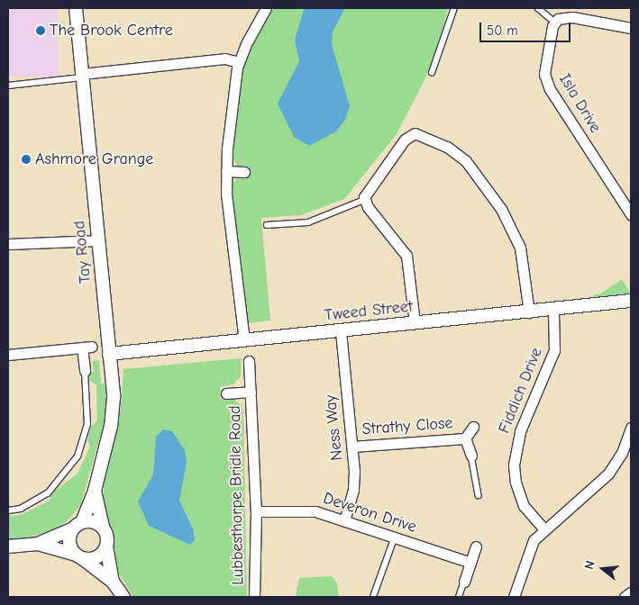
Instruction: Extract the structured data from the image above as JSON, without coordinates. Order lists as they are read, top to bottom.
{
  "streets": {
    "street": [
      "Isla Drive",
      "Tay Road",
      "Tweed Street",
      "Fiddich Drive",
      "Strathy Close",
      "Ness Way",
      "Lubbesthorpe Bridle Road",
      "Deveron Drive"
    ]
  },
  "crossings": [
    ["Tay Road", "Tweed Street"],
    ["Tweed Street", "Fiddich Drive"],
    ["Tweed Street", "Ness Way"],
    ["Strathy Close", "Ness Way"],
    ["Ness Way", "Deveron Drive"],
    ["Lubbesthorpe Bridle Road", "Deveron Drive"]
  ],
  "places": ["The Brook Centre", "Ashmore Grange"],
  "scale_bar": "50 m",
  "north": "left"
}
